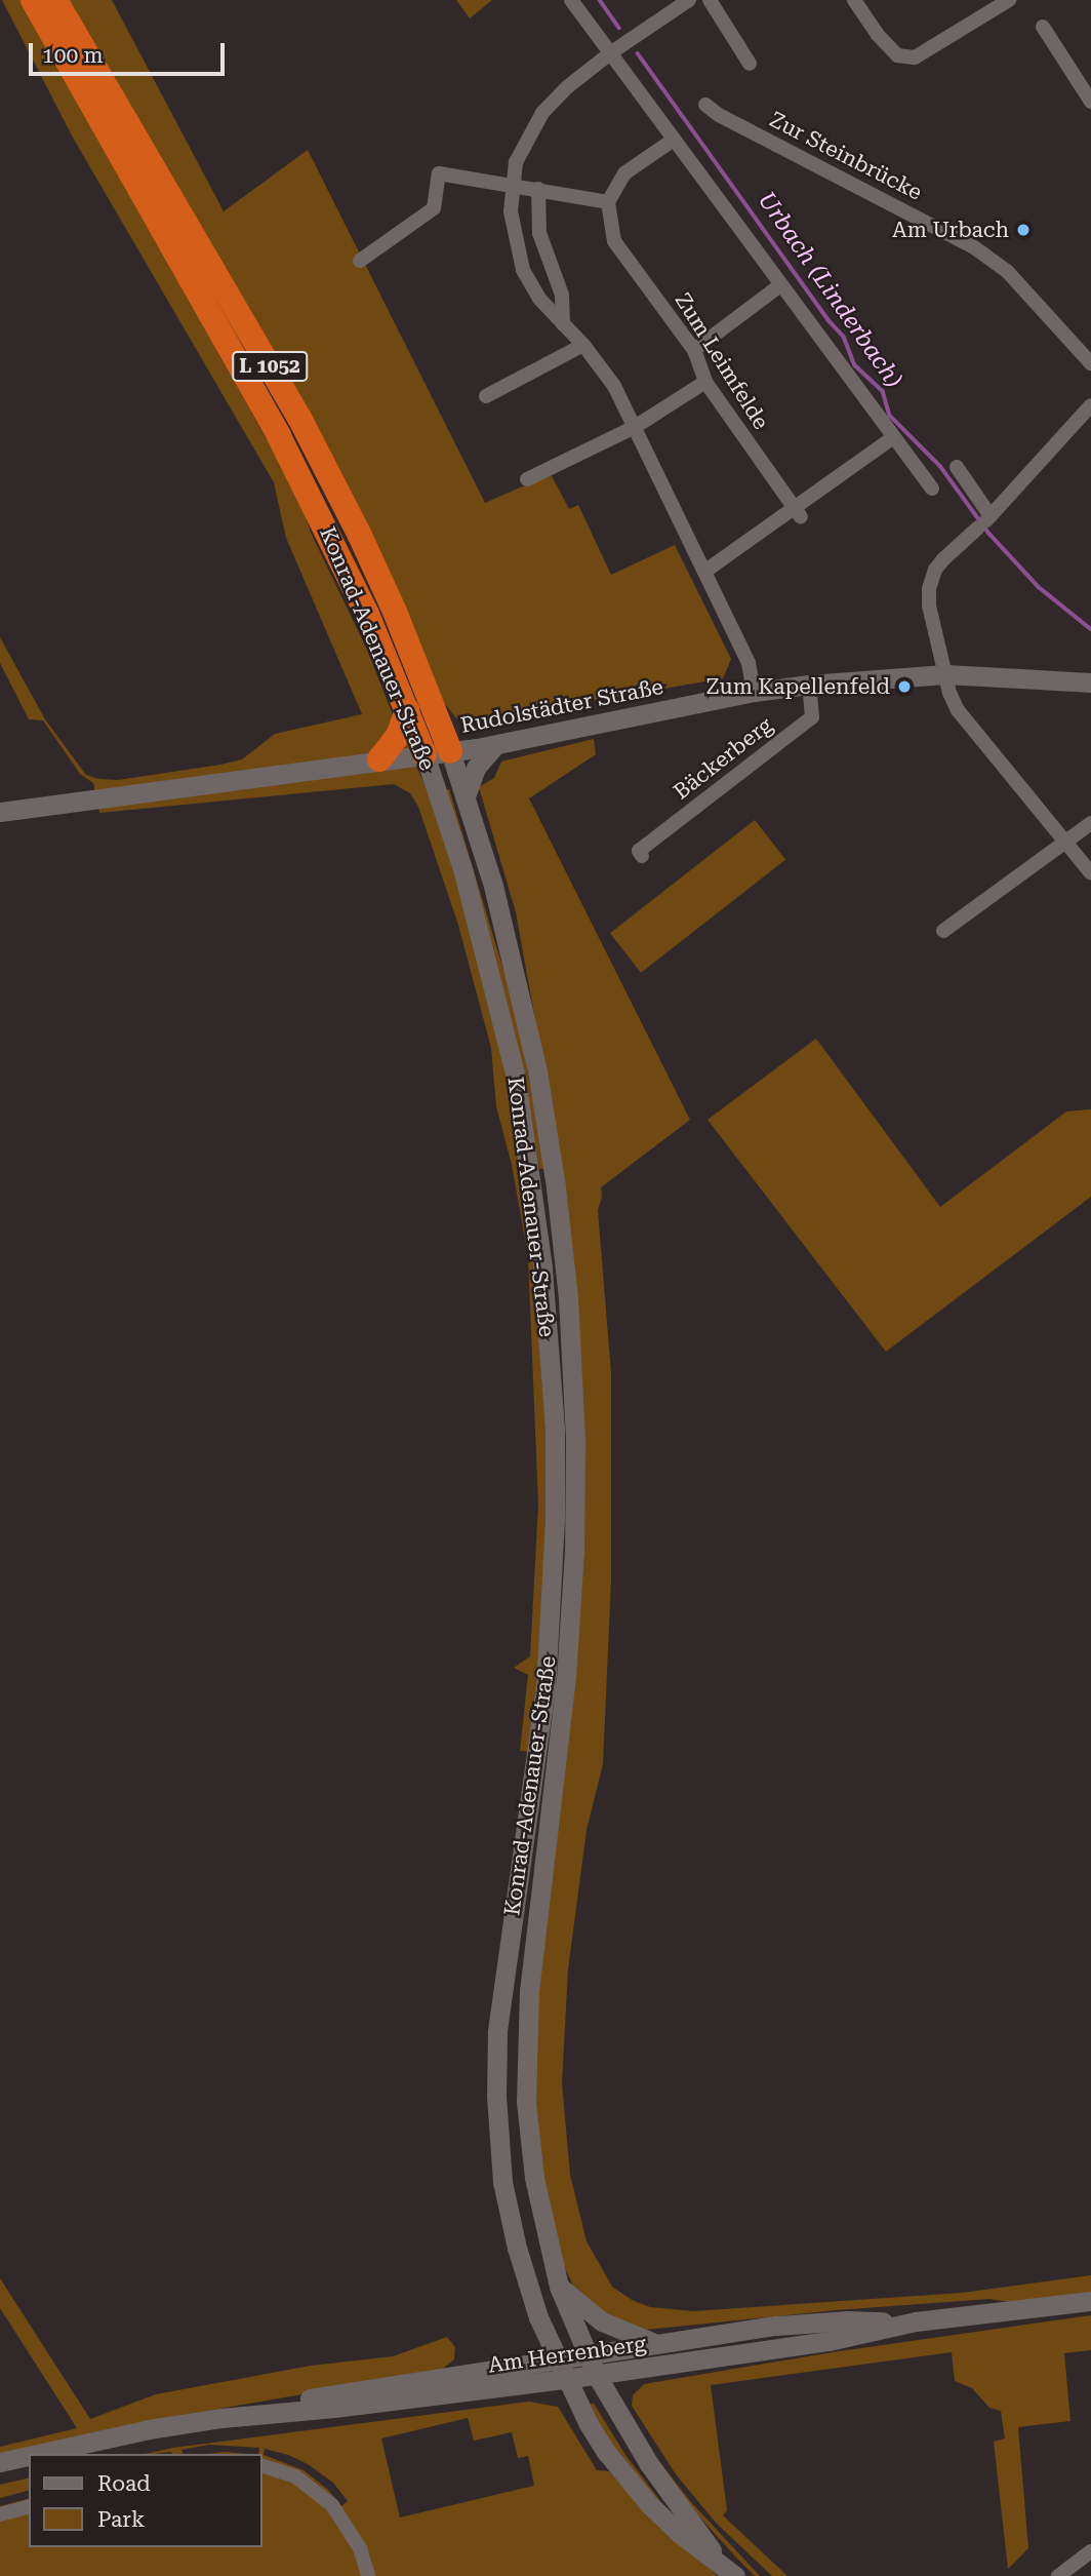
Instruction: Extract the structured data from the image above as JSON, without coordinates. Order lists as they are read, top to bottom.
{
  "streets": {
    "highway": ["L 1052", "Konrad-Adenauer-Straße"],
    "main road": ["Rudolstädter Straße", "Am Herrenberg"],
    "street": ["Zur Steinbrücke", "Zum Leimfelde", "Bäckerberg"]
  },
  "crossings": [
    ["L 1052", "Konrad-Adenauer-Straße"],
    ["L 1052", "Am Herrenberg"],
    ["Konrad-Adenauer-Straße", "Rudolstädter Straße"],
    ["Konrad-Adenauer-Straße", "Am Herrenberg"],
    ["Rudolstädter Straße", "Bäckerberg"]
  ],
  "water": ["Urbach (Linderbach)"],
  "places": ["Am Urbach", "Zum Kapellenfeld"],
  "legend": ["Road", "Park"],
  "scale_bar": "100 m"
}
